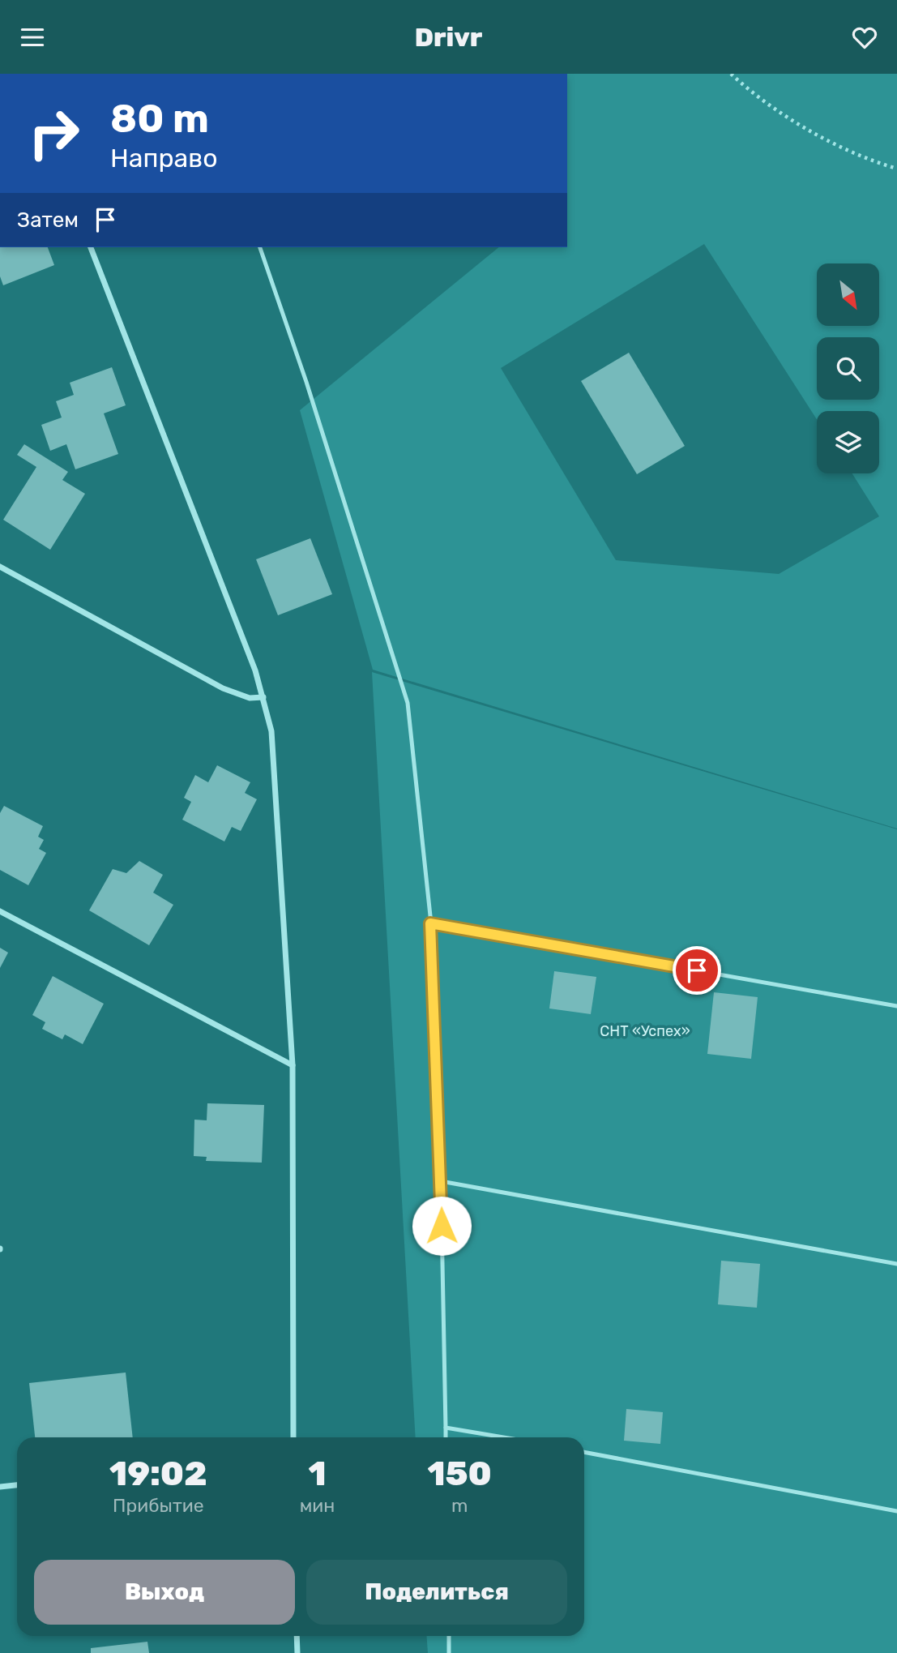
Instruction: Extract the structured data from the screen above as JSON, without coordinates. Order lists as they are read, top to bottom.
{
  "parks": ["СНТ «Успех»"],
  "north": "bottom right",
  "page": {
    "header": "Drivr",
    "turn": ["80 m", "Направо"],
    "then": "Затем",
    "eta": [
      "19:02",
      "Прибытие",
      "1",
      "мин",
      "150",
      "m"
    ],
    "buttons": ["Выход", "Поделиться"]
  }
}
